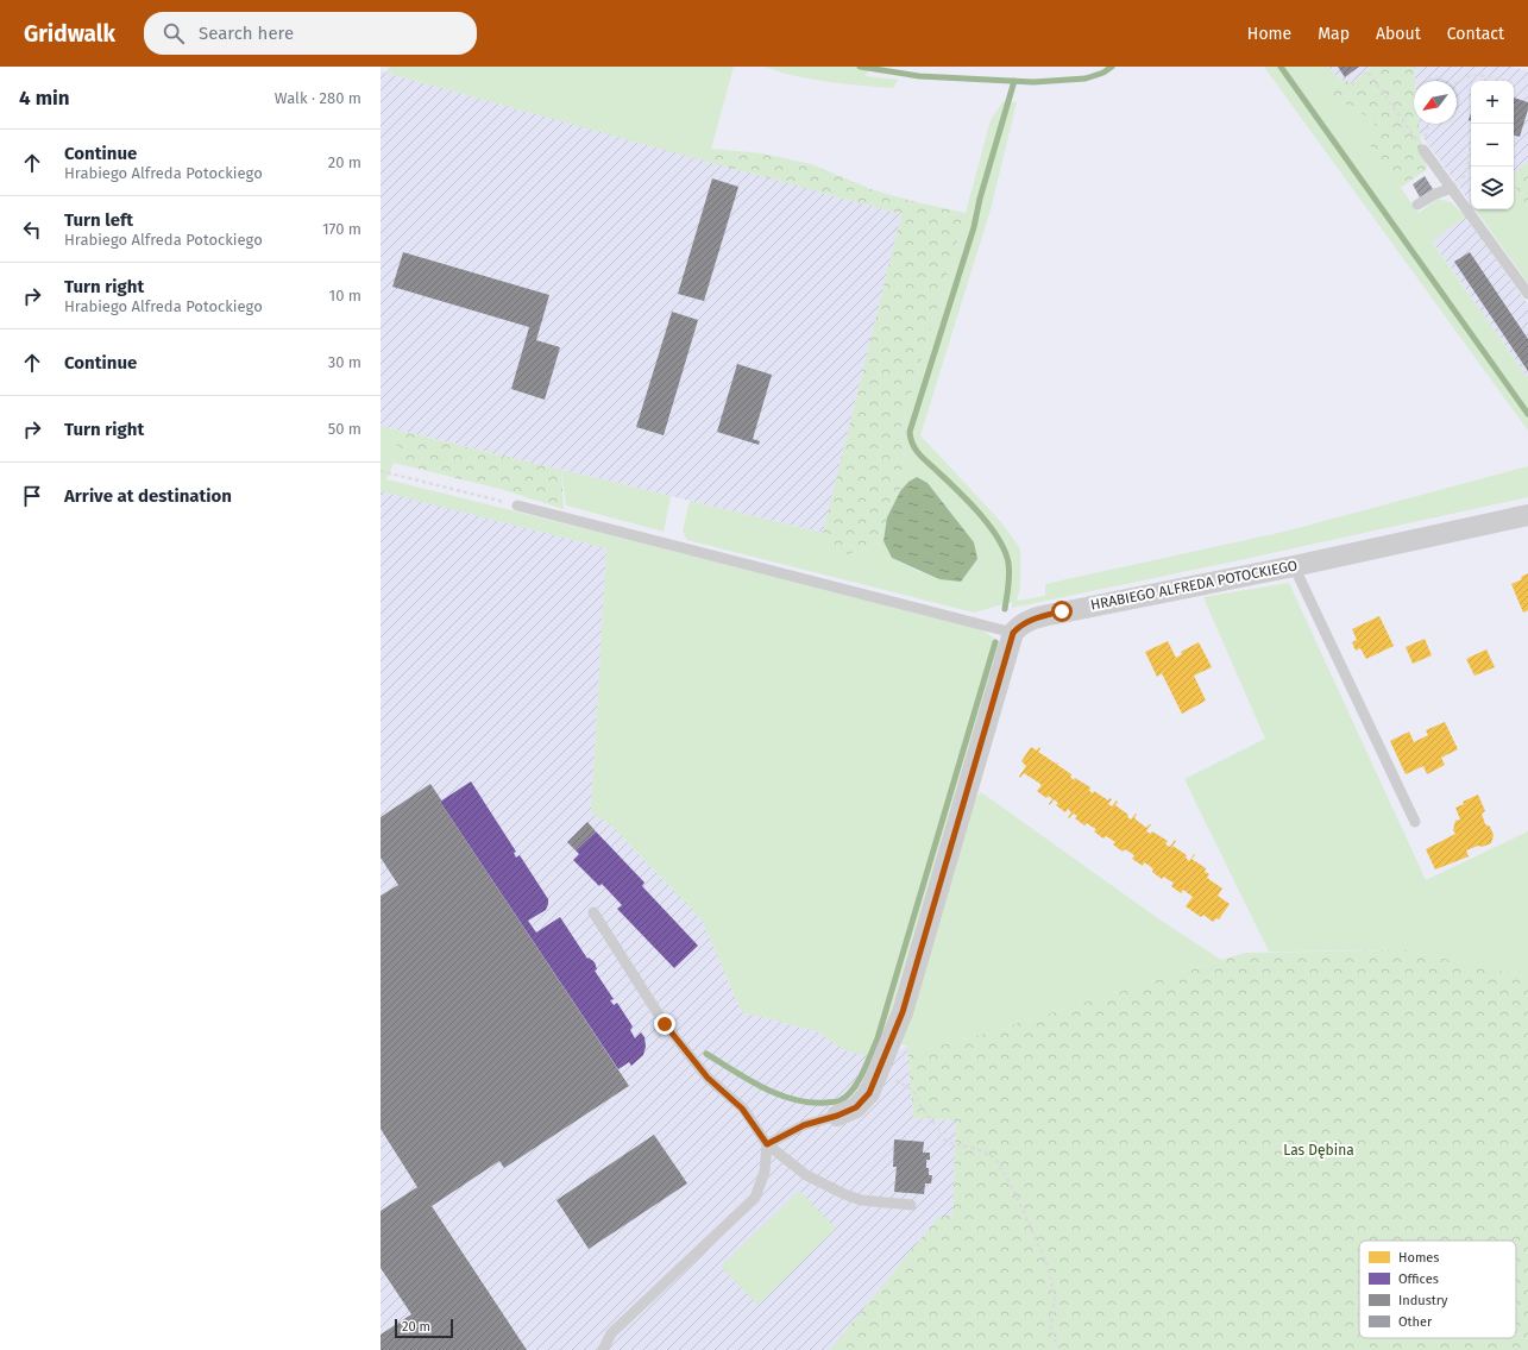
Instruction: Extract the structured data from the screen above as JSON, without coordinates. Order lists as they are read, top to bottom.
{
  "streets": {
    "street": ["HRABIEGO ALFREDA POTOCKIEGO"]
  },
  "parks": ["Las Dębina"],
  "legend": [
    "Homes",
    "Offices",
    "Industry",
    "Other"
  ],
  "scale_bar": "20 m",
  "north": "bottom left",
  "page": {
    "header": "Gridwalk",
    "search": "Search here",
    "nav": [
      "Home",
      "Map",
      "About",
      "Contact"
    ],
    "heading": ["4 min", "Walk · 280 m"],
    "map_buttons": ["+", "−"],
    "list": [
      ["Continue", "Hrabiego Alfreda Potockiego", "20 m"],
      ["Turn left", "Hrabiego Alfreda Potockiego", "170 m"],
      ["Turn right", "Hrabiego Alfreda Potockiego", "10 m"],
      ["Continue", "30 m"],
      ["Turn right", "50 m"],
      "Arrive at destination"
    ],
    "scale": "20 m"
  }
}
